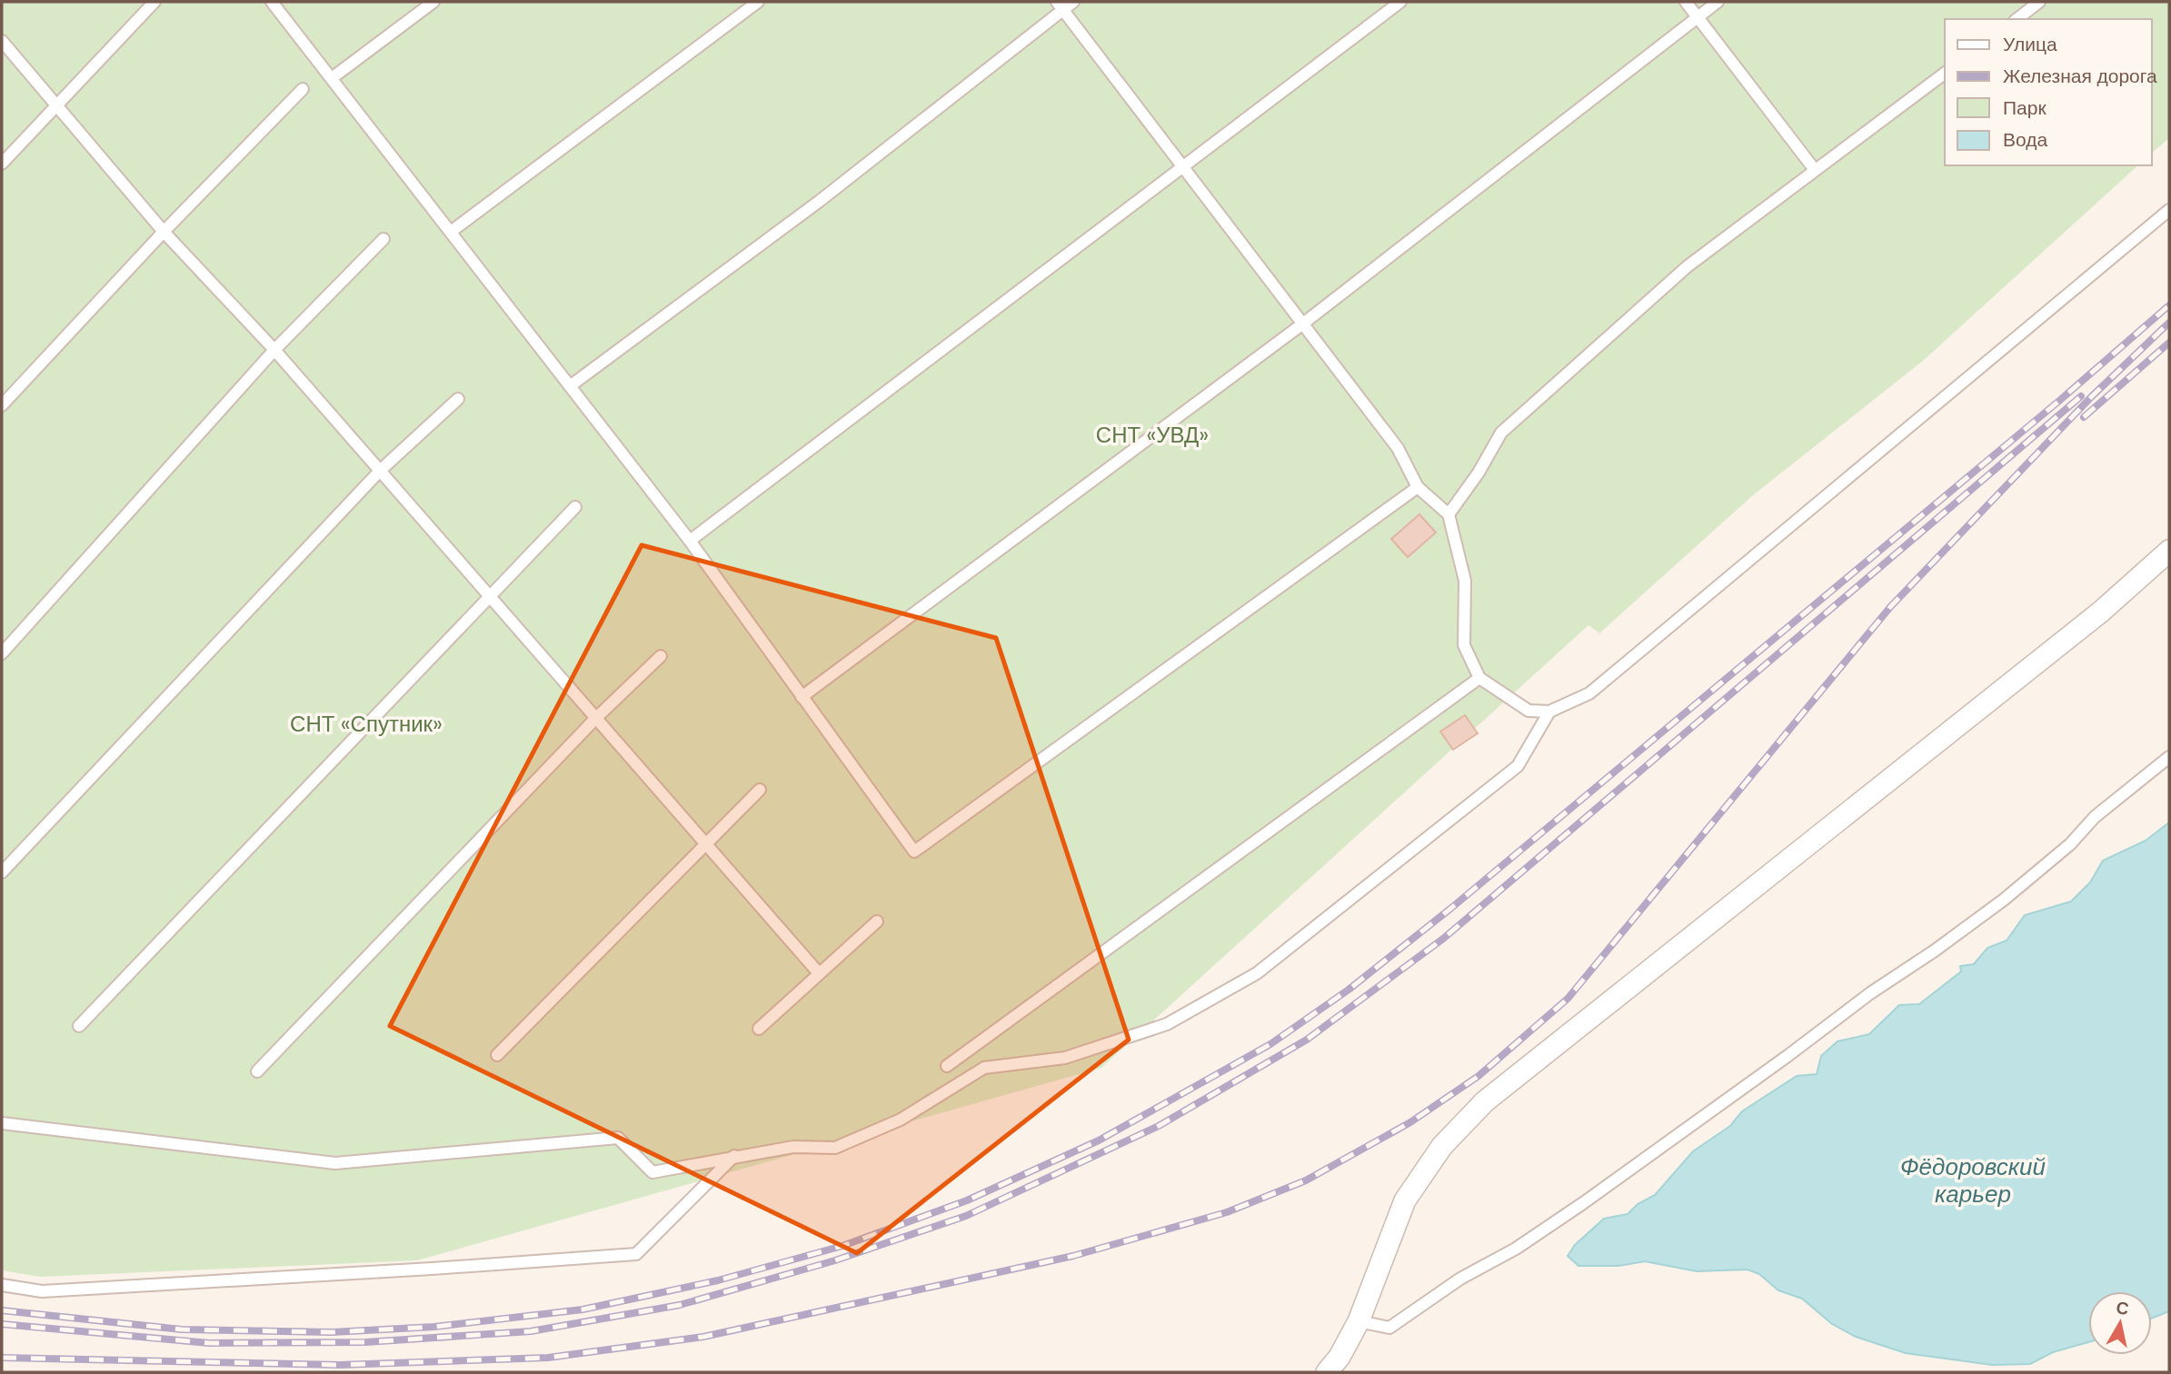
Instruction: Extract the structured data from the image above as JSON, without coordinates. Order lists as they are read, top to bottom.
{
  "water": ["Фёдоровский карьер"],
  "parks": ["СНТ «УВД»", "СНТ «Спутник»"],
  "legend": [
    "Улица",
    "Железная дорога",
    "Парк",
    "Вода"
  ],
  "north": "top"
}
